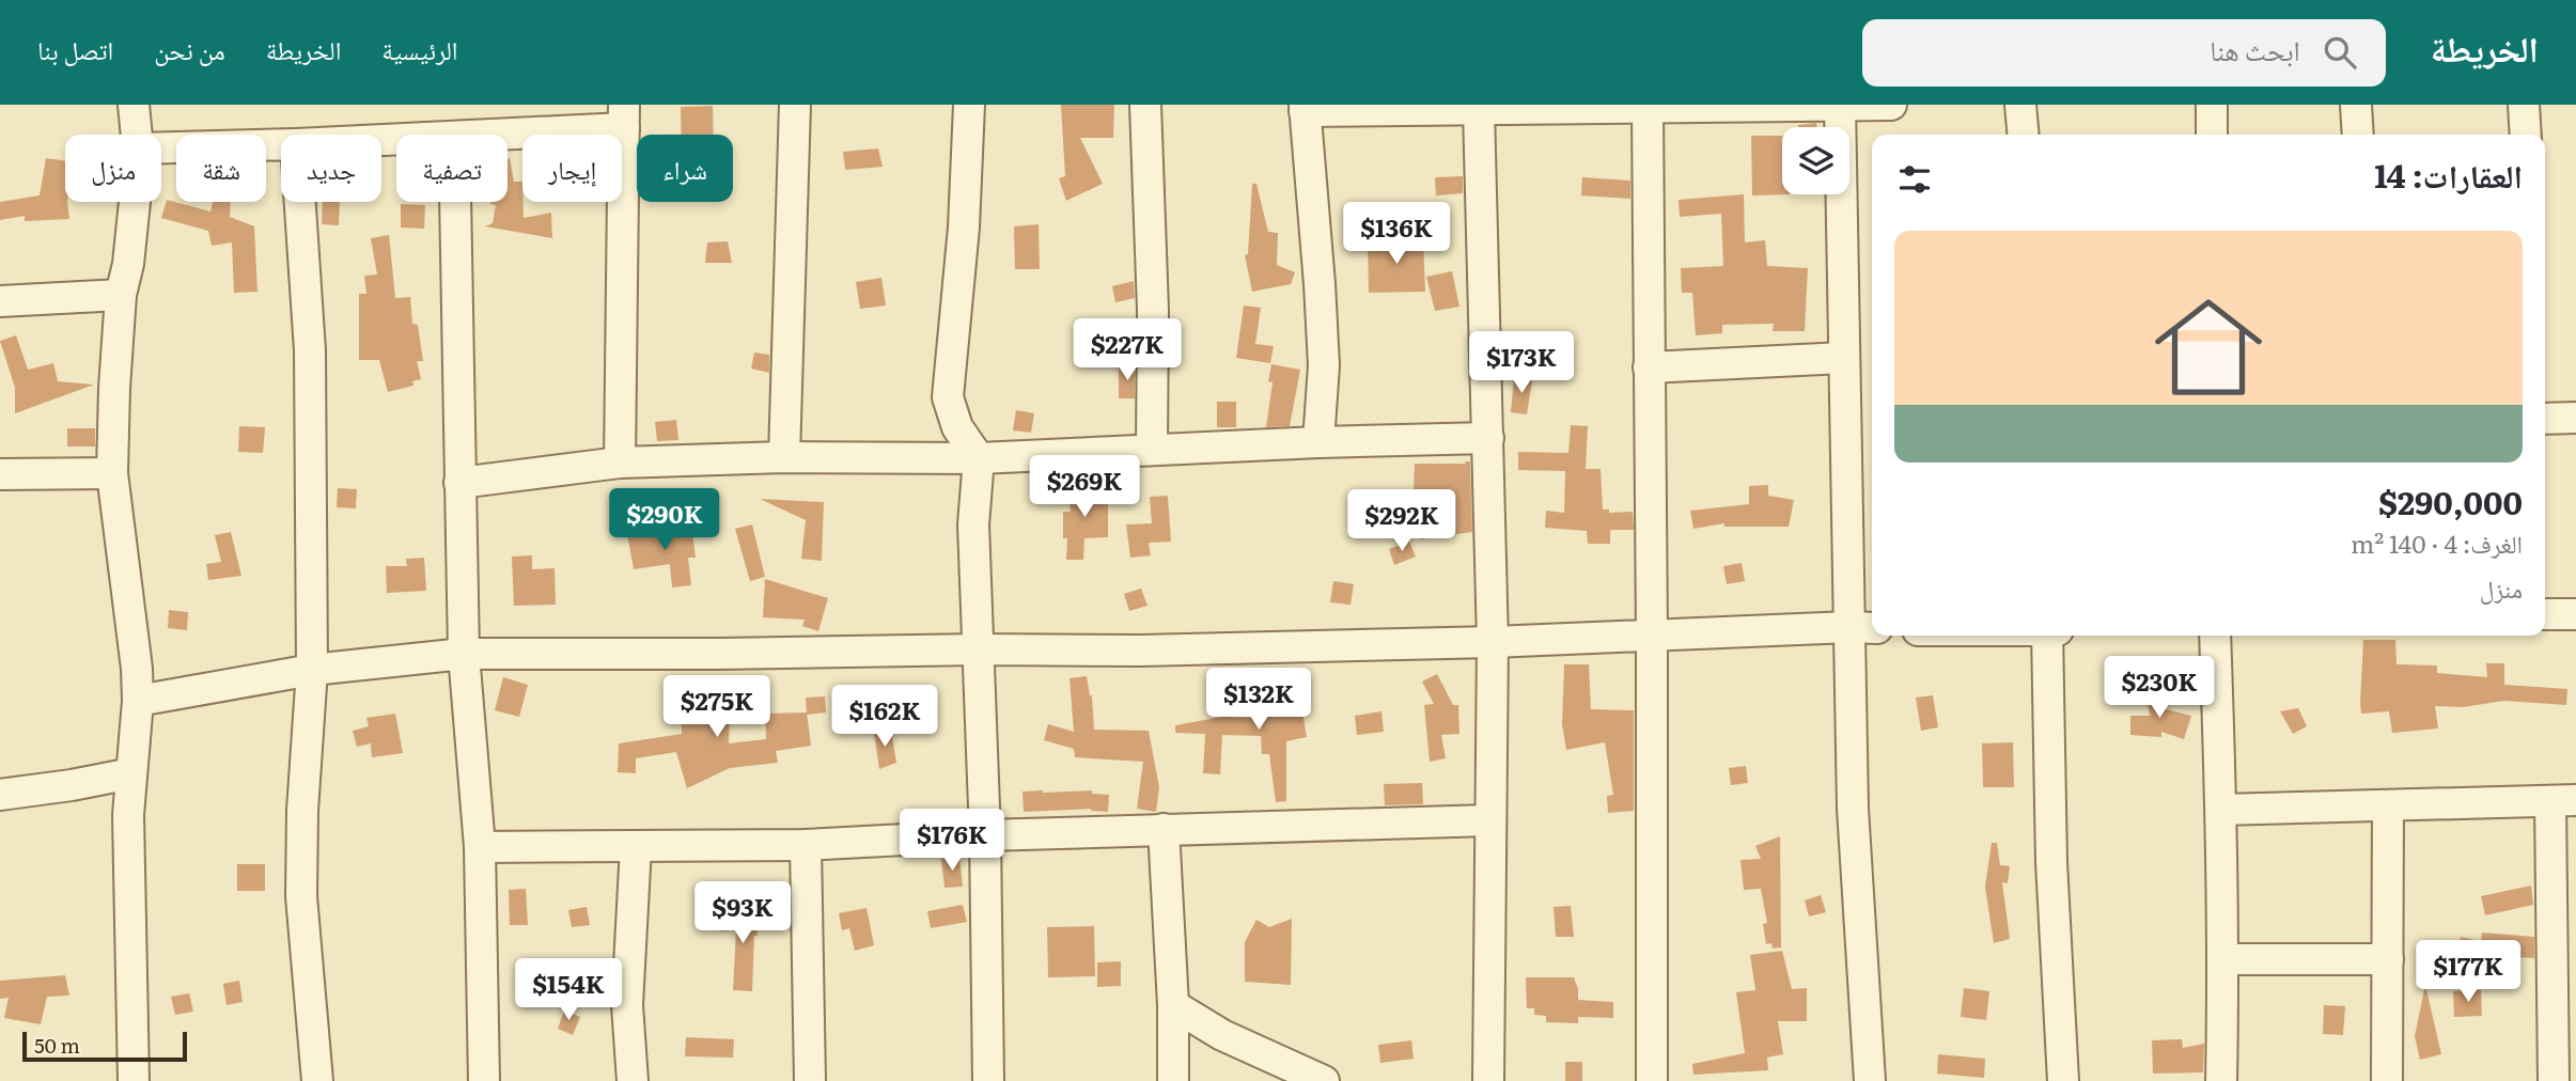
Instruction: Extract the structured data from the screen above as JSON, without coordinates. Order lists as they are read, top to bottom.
{
  "scale_bar": "50 m",
  "page": {
    "header": "الخريطة",
    "search": "ابحث هنا",
    "nav": [
      "الرئيسية",
      "الخريطة",
      "من نحن",
      "اتصل بنا"
    ],
    "chip": [
      "شراء",
      "إيجار",
      "تصفية",
      "جديد",
      "شقة",
      "منزل"
    ],
    "heading": "العقارات: 14",
    "price": [
      "$136K",
      "$227K",
      "$173K",
      "$269K",
      "$290K",
      "$292K",
      "$230K",
      "$132K",
      "$275K",
      "$162K",
      "$176K",
      "$93K",
      "$177K",
      "$154K"
    ],
    "list": [
      {
        "name": "$290,000",
        "note": "الغرف: 4 · 140 m² · منزل"
      }
    ],
    "scale": "50 m"
  }
}
